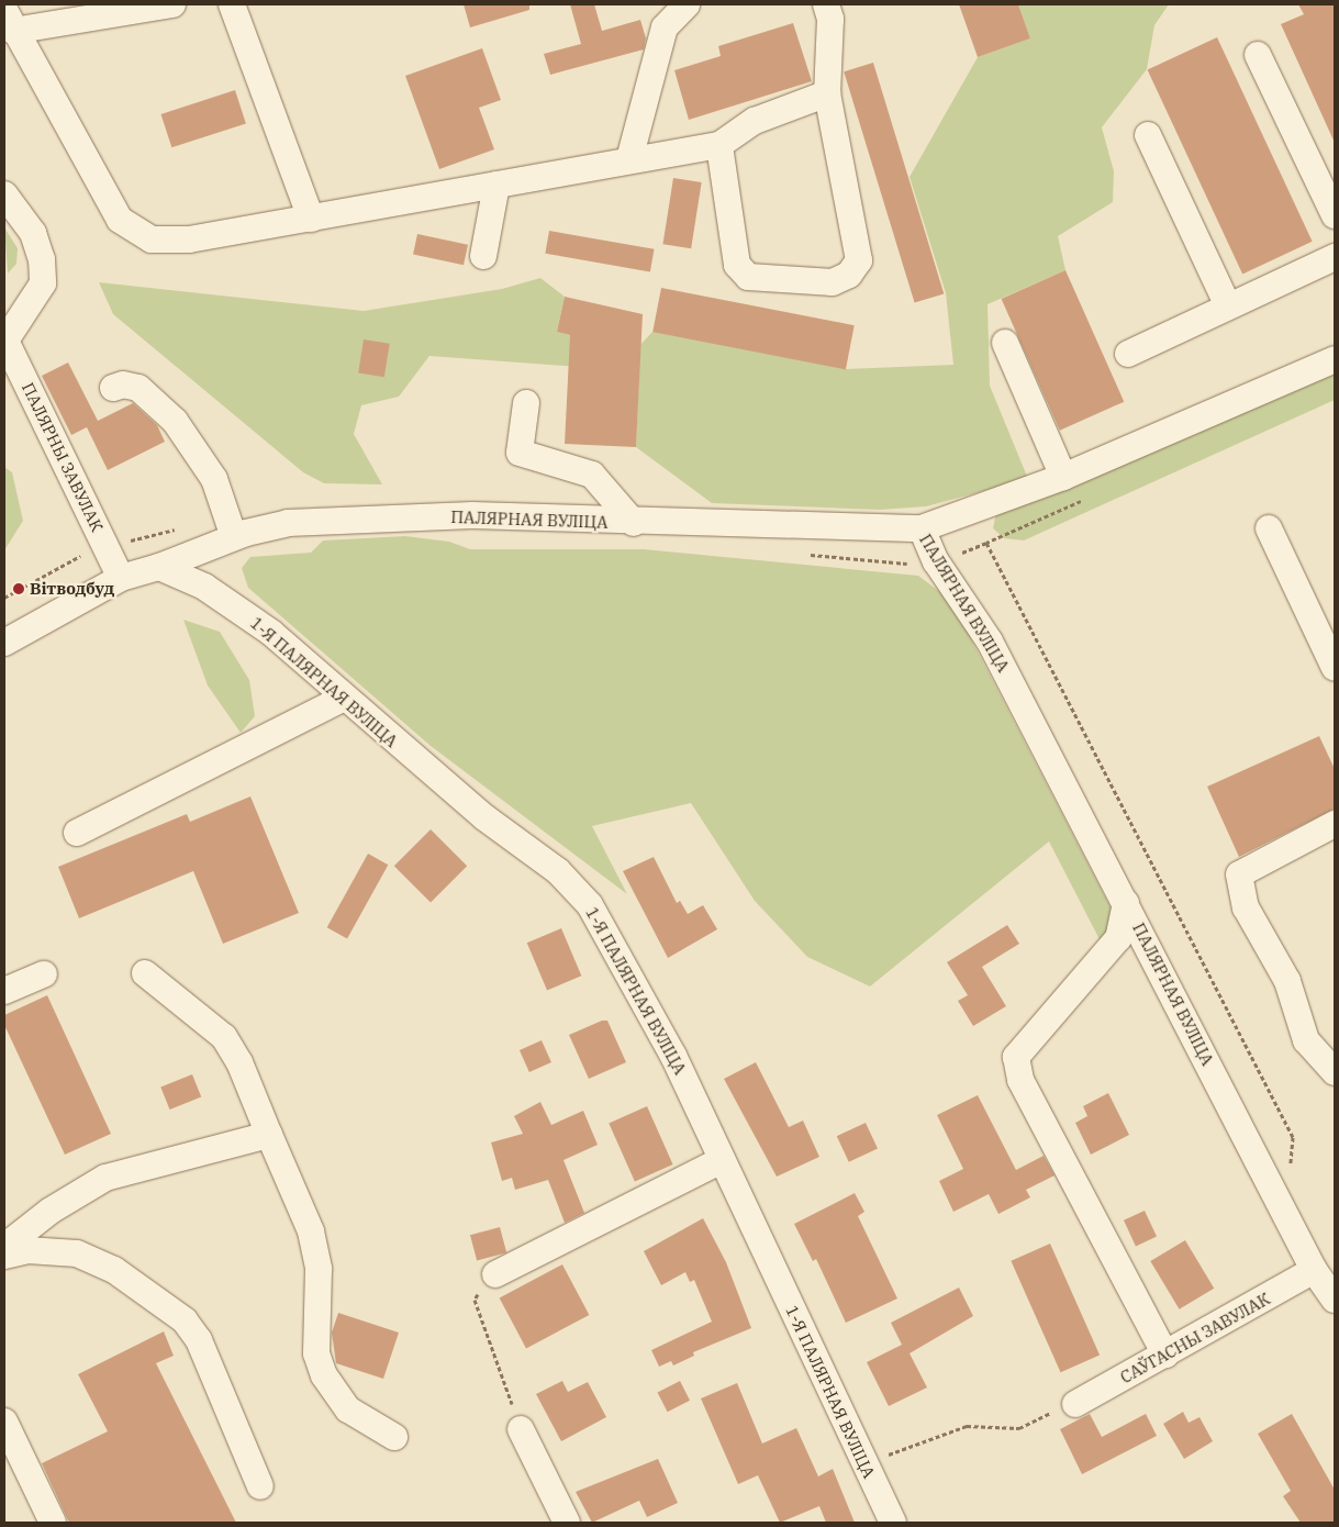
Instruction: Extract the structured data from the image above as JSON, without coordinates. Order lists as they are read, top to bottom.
{
  "streets": {
    "street": [
      "ПАЛЯРНЫ ЗАВУЛАК",
      "ПАЛЯРНАЯ ВУЛІЦА",
      "1-Я ПАЛЯРНАЯ ВУЛІЦА",
      "САЎГАСНЫ ЗАВУЛАК"
    ]
  },
  "crossings": [
    ["ПАЛЯРНАЯ ВУЛІЦА", "1-Я ПАЛЯРНАЯ ВУЛІЦА"],
    ["ПАЛЯРНАЯ ВУЛІЦА", "САЎГАСНЫ ЗАВУЛАК"]
  ],
  "places": ["Вітводбуд"]
}
